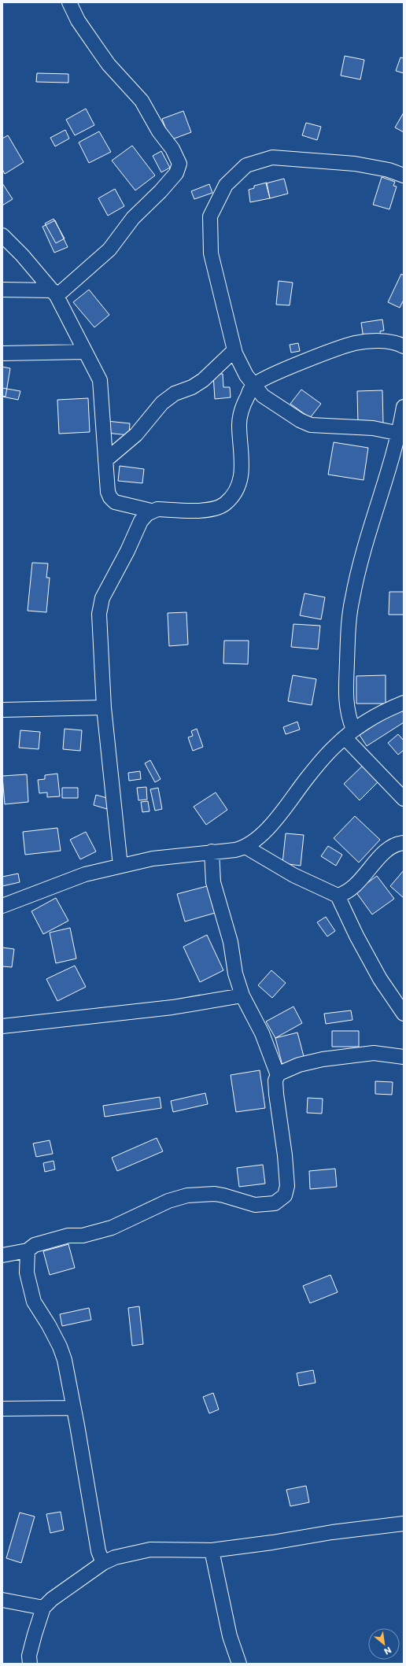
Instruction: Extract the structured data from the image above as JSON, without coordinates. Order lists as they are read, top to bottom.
{
  "north": "bottom right"
}
